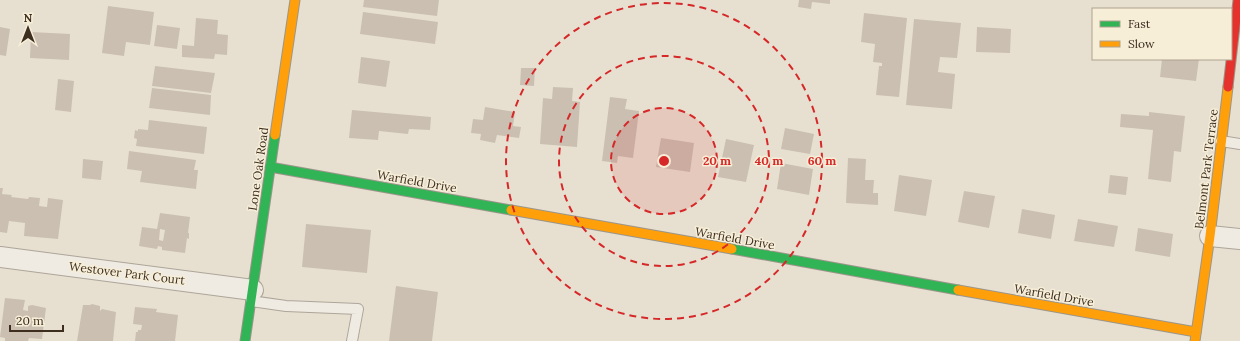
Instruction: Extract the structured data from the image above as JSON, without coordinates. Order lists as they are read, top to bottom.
{
  "streets": {
    "street": [
      "Lone Oak Road",
      "Belmont Park Terrace",
      "Warfield Drive",
      "Westover Park Court"
    ]
  },
  "crossings": [
    ["Lone Oak Road", "Warfield Drive"],
    ["Lone Oak Road", "Westover Park Court"],
    ["Belmont Park Terrace", "Warfield Drive"]
  ],
  "legend": ["Fast", "Slow"],
  "scale_bar": "20 m",
  "north": "top",
  "rings": ["20 m", "40 m", "60 m"]
}
